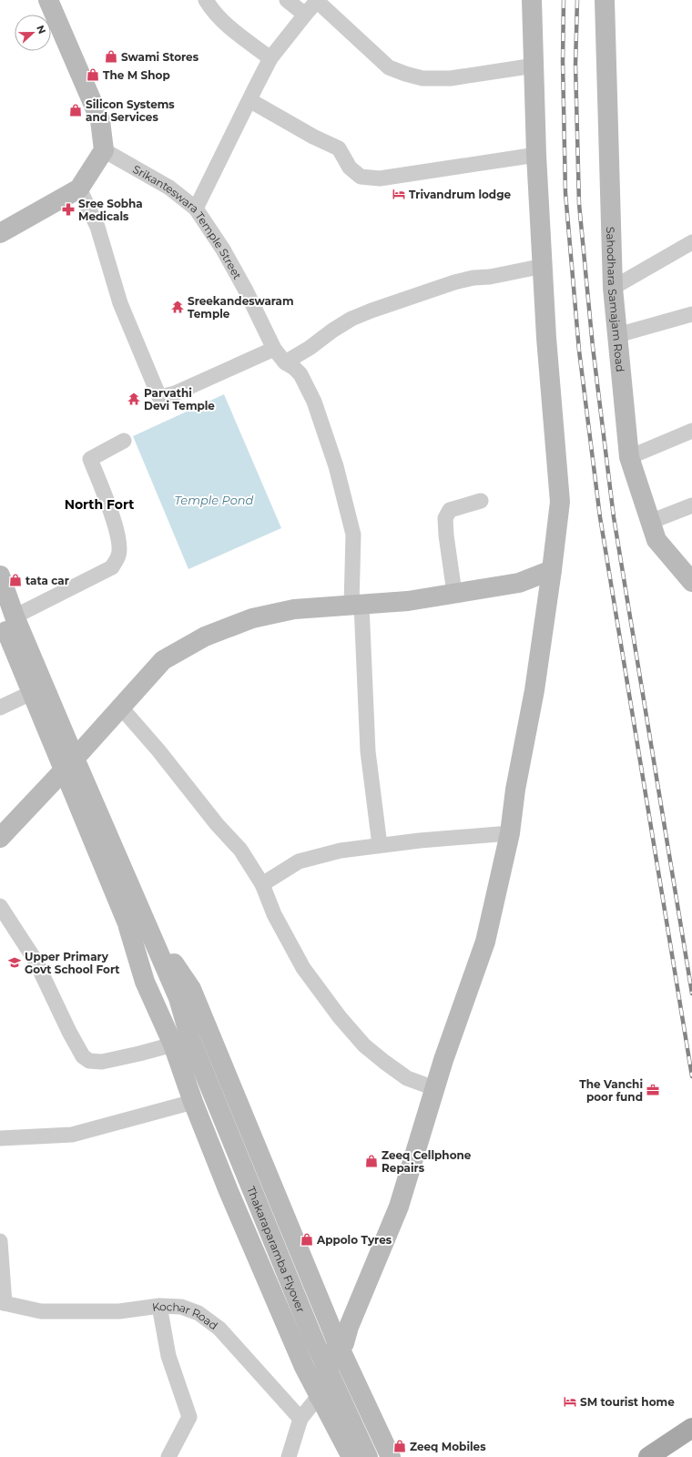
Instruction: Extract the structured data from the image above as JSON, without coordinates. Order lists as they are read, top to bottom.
{
  "streets": {
    "street": [
      "Srikanteswara Temple Street",
      "Sahodhara Samajam Road",
      "Thakaraparamba Flyover",
      "Kochar Road"
    ]
  },
  "districts": ["North Fort"],
  "water": ["Temple Pond"],
  "places": {
    "shop": [
      "Swami Stores",
      "The M Shop",
      "Silicon Systems and Services",
      "tata car",
      "Zeeq Cellphone Repairs",
      "Appolo Tyres",
      "Zeeq Mobiles"
    ],
    "hotel": ["Trivandrum lodge", "SM tourist home"],
    "pharmacy": ["Sree Sobha Medicals"],
    "temple": ["Sreekandeswaram Temple", "Parvathi Devi Temple"],
    "school or university": ["Upper Primary Govt School Fort"],
    "office": ["The Vanchi poor fund"]
  },
  "north": "right"
}
